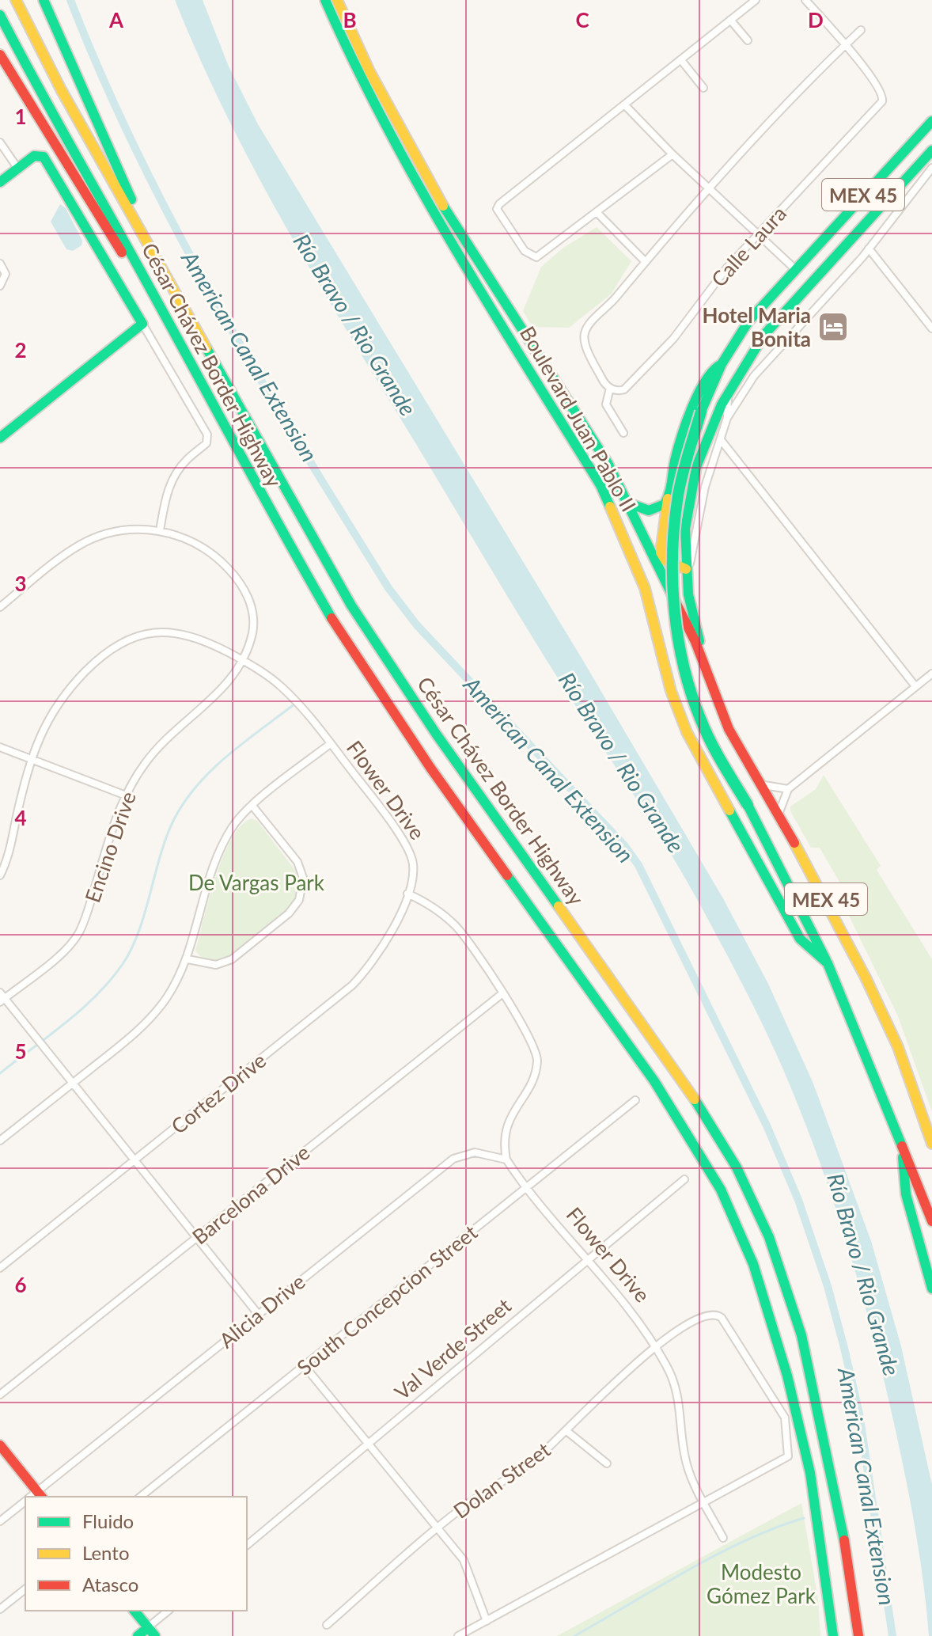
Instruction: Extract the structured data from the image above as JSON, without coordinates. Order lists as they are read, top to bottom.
{
  "streets": {
    "main road": ["MEX 45", "César Chávez Border Highway", "Boulevard Juan Pablo II"],
    "street": [
      "Calle Laura",
      "Flower Drive",
      "Encino Drive",
      "Cortez Drive",
      "Barcelona Drive",
      "South Concepcion Street",
      "Alicia Drive",
      "Val Verde Street",
      "Dolan Street"
    ]
  },
  "crossings": [
    ["MEX 45", "Boulevard Juan Pablo II"],
    ["Flower Drive", "Encino Drive"],
    ["Flower Drive", "Cortez Drive"],
    ["Flower Drive", "South Concepcion Street"],
    ["Flower Drive", "Alicia Drive"],
    ["Flower Drive", "Val Verde Street"],
    ["Flower Drive", "Dolan Street"]
  ],
  "water": ["Río Bravo / Rio Grande", "American Canal Extension"],
  "parks": ["De Vargas Park", "Modesto Gómez Park"],
  "places": {
    "hotel": ["Hotel Maria Bonita"]
  },
  "legend": ["Fluido", "Lento", "Atasco"],
  "grid": {
    "columns": [
      "A",
      "B",
      "C",
      "D"
    ],
    "rows": [
      "1",
      "2",
      "3",
      "4",
      "5",
      "6"
    ]
  }
}
